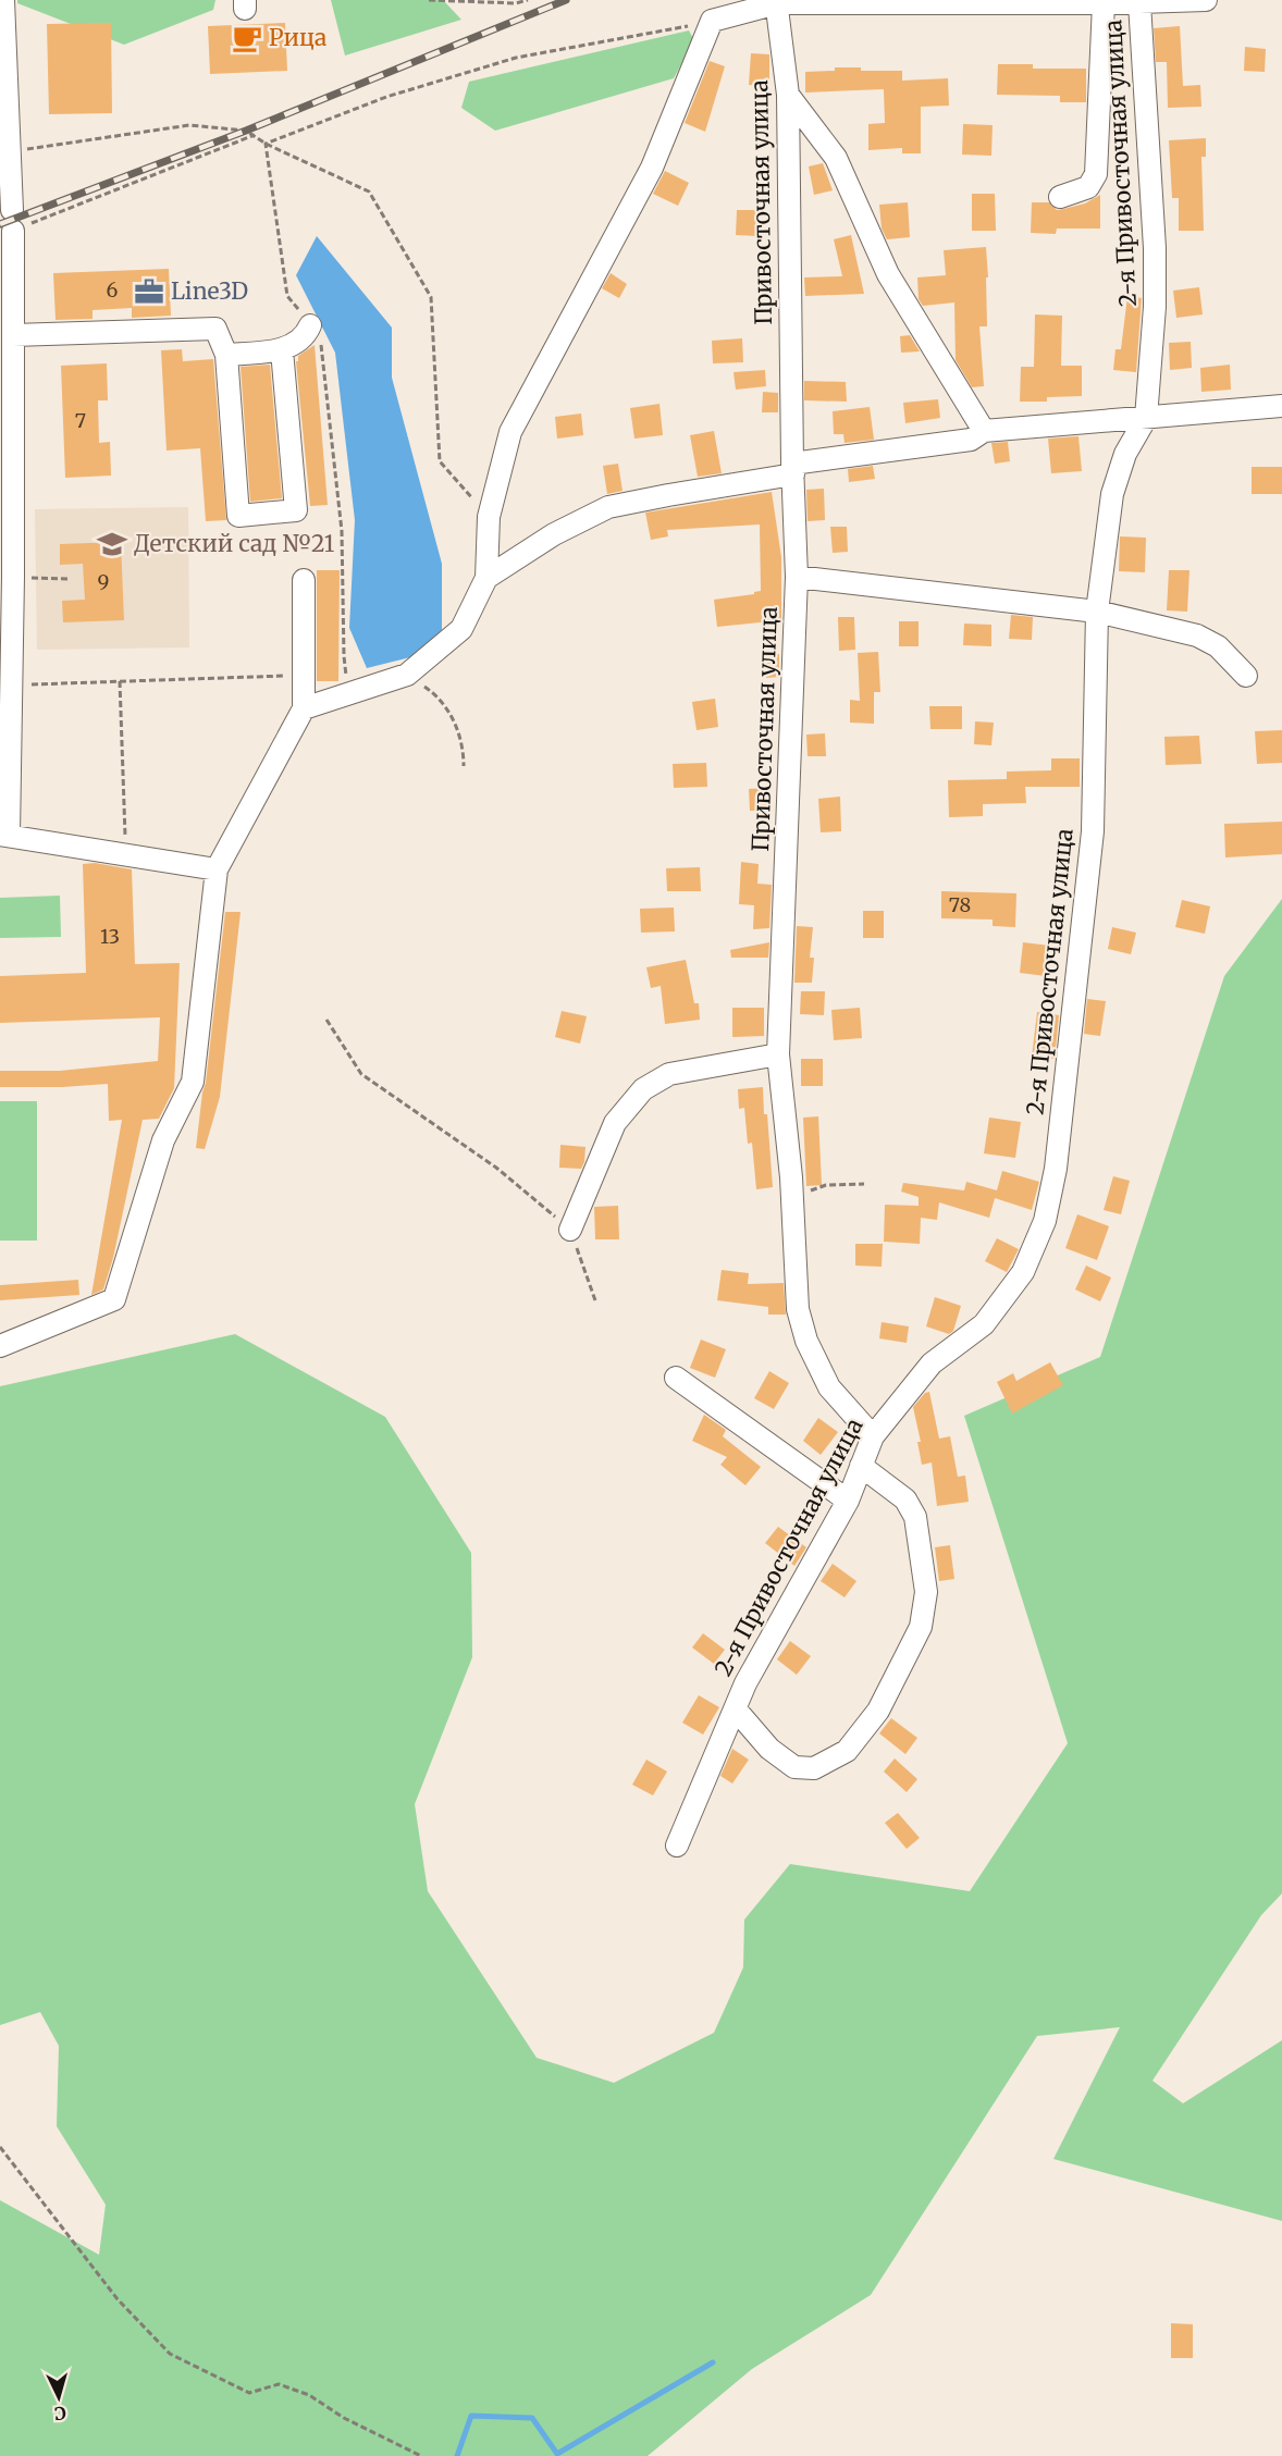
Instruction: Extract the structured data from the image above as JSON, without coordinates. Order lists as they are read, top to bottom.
{
  "streets": {
    "street": ["2-я Привосточная улица", "Привосточная улица"]
  },
  "crossings": [
    ["2-я Привосточная улица", "Привосточная улица"]
  ],
  "places": {
    "cafe": ["Рица"],
    "office": ["Line3D"],
    "school or university": ["Детский сад №21"]
  },
  "house_numbers": [
    "6",
    "7",
    "9",
    "78",
    "13"
  ],
  "north": "bottom"
}
